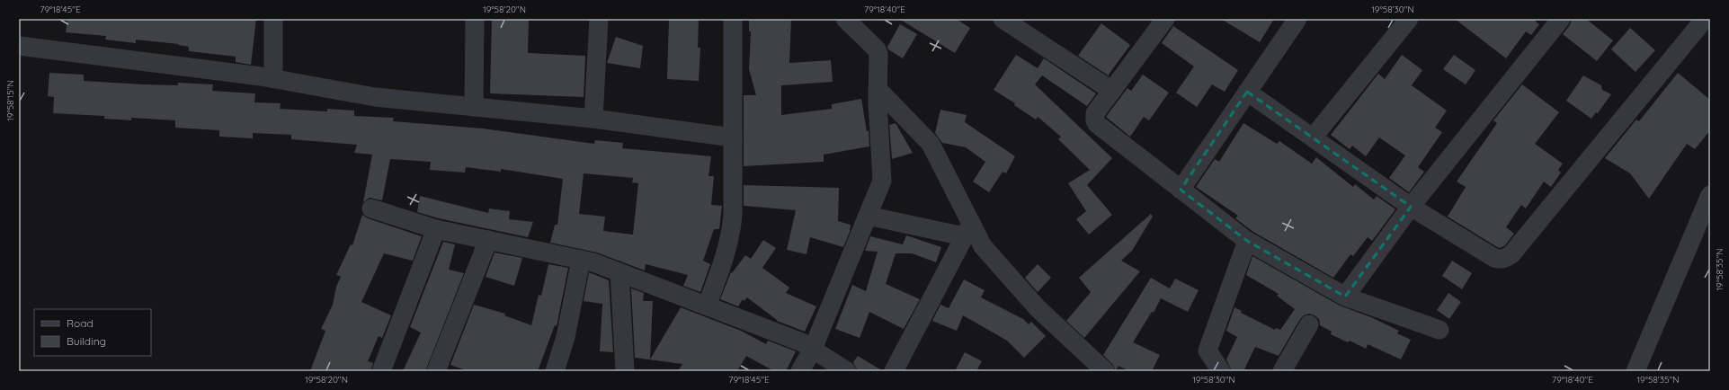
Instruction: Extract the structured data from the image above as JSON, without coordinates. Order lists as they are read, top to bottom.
{
  "legend": ["Road", "Building"],
  "coordinates": [
    "79°18'45\"E",
    "19°58'20\"N",
    "79°18'40\"E",
    "19°58'30\"N",
    "19°58'15\"N",
    "19°58'35\"N"
  ]
}
